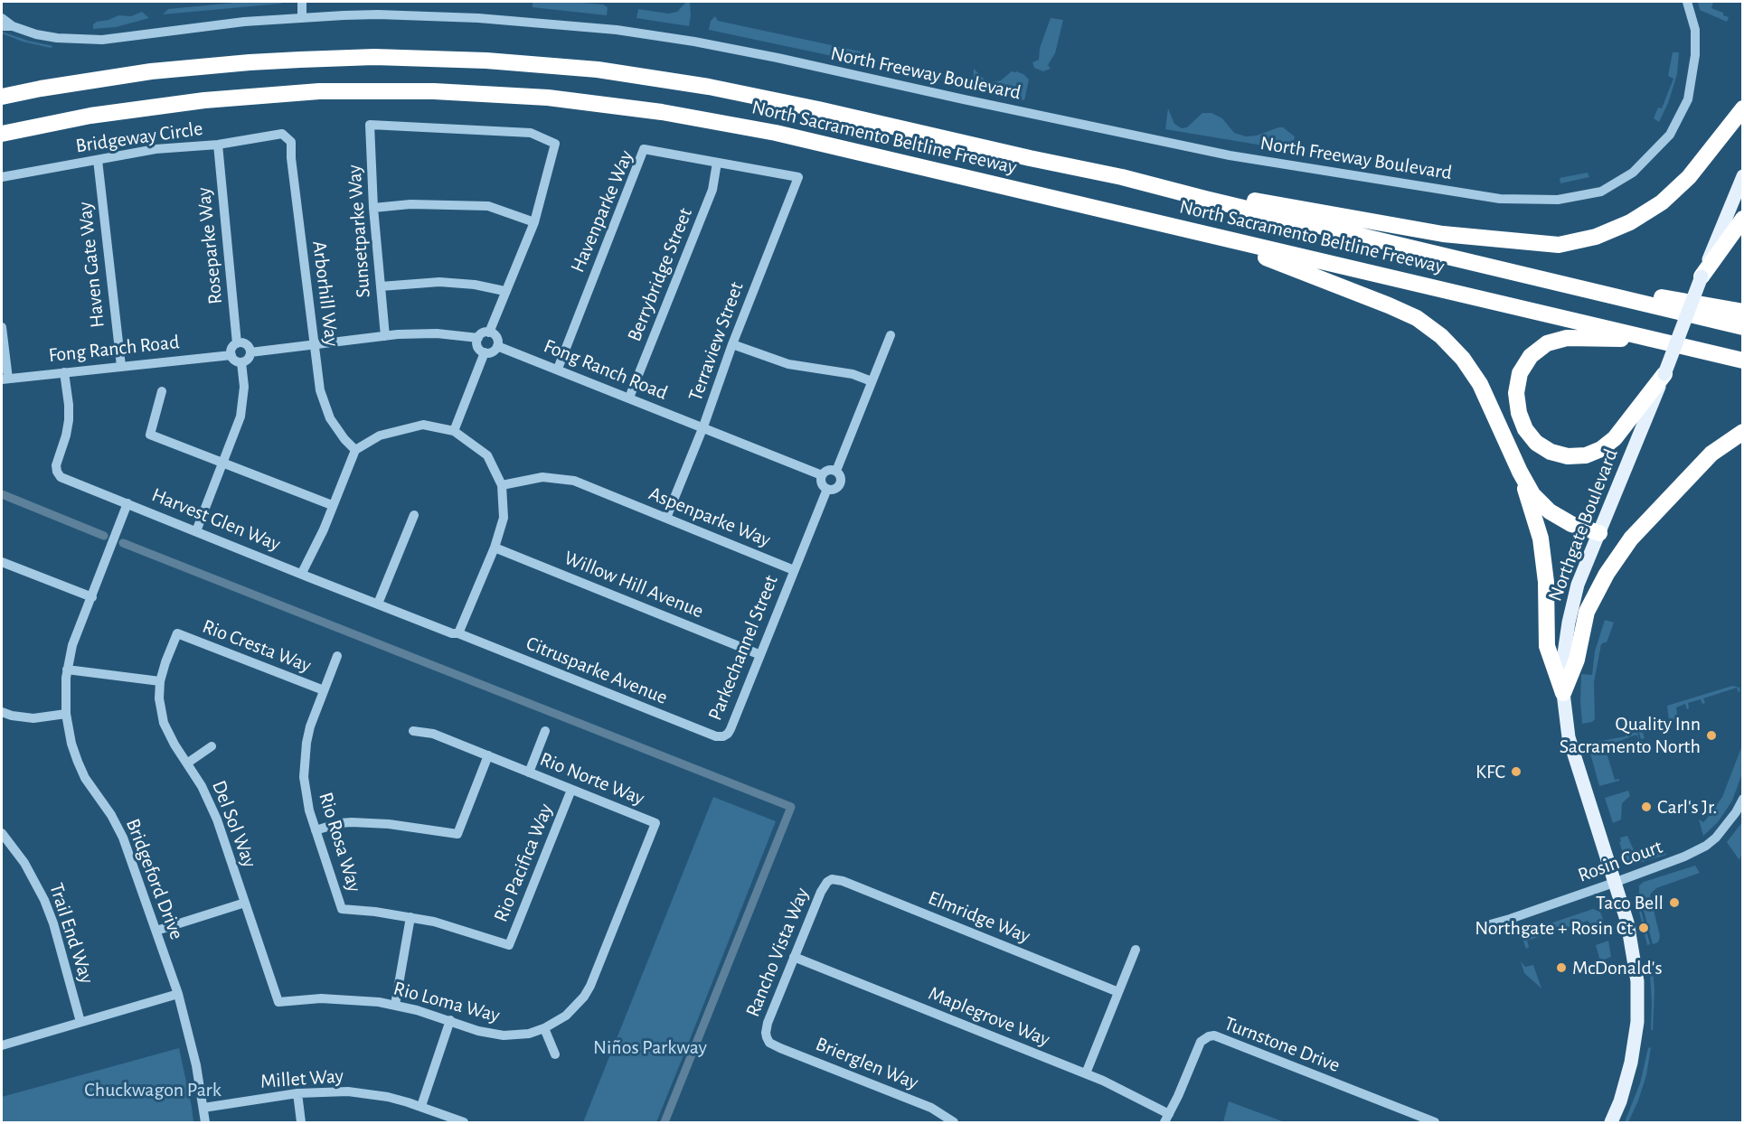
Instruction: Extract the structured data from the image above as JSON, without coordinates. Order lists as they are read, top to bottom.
{
  "streets": {
    "highway": ["North Sacramento Beltline Freeway"],
    "main road": ["Northgate Boulevard"],
    "street": [
      "North Freeway Boulevard",
      "Bridgeway Circle",
      "Havenparke Way",
      "Sunsetparke Way",
      "Roseparke Way",
      "Haven Gate Way",
      "Berrybridge Street",
      "Arborhill Way",
      "Terraview Street",
      "Fong Ranch Road",
      "Aspenparke Way",
      "Harvest Glen Way",
      "Willow Hill Avenue",
      "Rio Cresta Way",
      "Parkechannel Street",
      "Citrusparke Avenue",
      "Rio Norte Way",
      "Del Sol Way",
      "Rio Rosa Way",
      "Rosin Court",
      "Rio Pacifica Way",
      "Bridgeford Drive",
      "Elmridge Way",
      "Trail End Way",
      "Rancho Vista Way",
      "Rio Loma Way",
      "Maplegrove Way",
      "Turnstone Drive",
      "Brierglen Way",
      "Millet Way"
    ]
  },
  "crossings": [
    ["Bridgeway Circle", "Roseparke Way"],
    ["Bridgeway Circle", "Haven Gate Way"],
    ["Bridgeway Circle", "Arborhill Way"],
    ["Havenparke Way", "Berrybridge Street"],
    ["Havenparke Way", "Terraview Street"],
    ["Havenparke Way", "Fong Ranch Road"],
    ["Roseparke Way", "Fong Ranch Road"],
    ["Haven Gate Way", "Fong Ranch Road"],
    ["Berrybridge Street", "Fong Ranch Road"],
    ["Terraview Street", "Fong Ranch Road"],
    ["Terraview Street", "Aspenparke Way"],
    ["Fong Ranch Road", "Harvest Glen Way"],
    ["Aspenparke Way", "Parkechannel Street"],
    ["Harvest Glen Way", "Citrusparke Avenue"],
    ["Harvest Glen Way", "Bridgeford Drive"],
    ["Northgate Boulevard", "Rosin Court"],
    ["Willow Hill Avenue", "Parkechannel Street"],
    ["Rio Cresta Way", "Del Sol Way"],
    ["Rio Cresta Way", "Rio Rosa Way"],
    ["Parkechannel Street", "Citrusparke Avenue"],
    ["Rio Norte Way", "Rio Pacifica Way"],
    ["Rio Norte Way", "Rio Loma Way"],
    ["Del Sol Way", "Rio Loma Way"],
    ["Rio Rosa Way", "Rio Pacifica Way"],
    ["Bridgeford Drive", "Millet Way"],
    ["Elmridge Way", "Rancho Vista Way"],
    ["Rancho Vista Way", "Maplegrove Way"],
    ["Rancho Vista Way", "Brierglen Way"],
    ["Maplegrove Way", "Turnstone Drive"]
  ],
  "parks": ["Niños Parkway", "Chuckwagon Park"],
  "places": [
    "Quality Inn Sacramento North",
    "KFC",
    "Carl's Jr.",
    "Taco Bell",
    "Northgate + Rosin Ct",
    "McDonald's"
  ]
}
